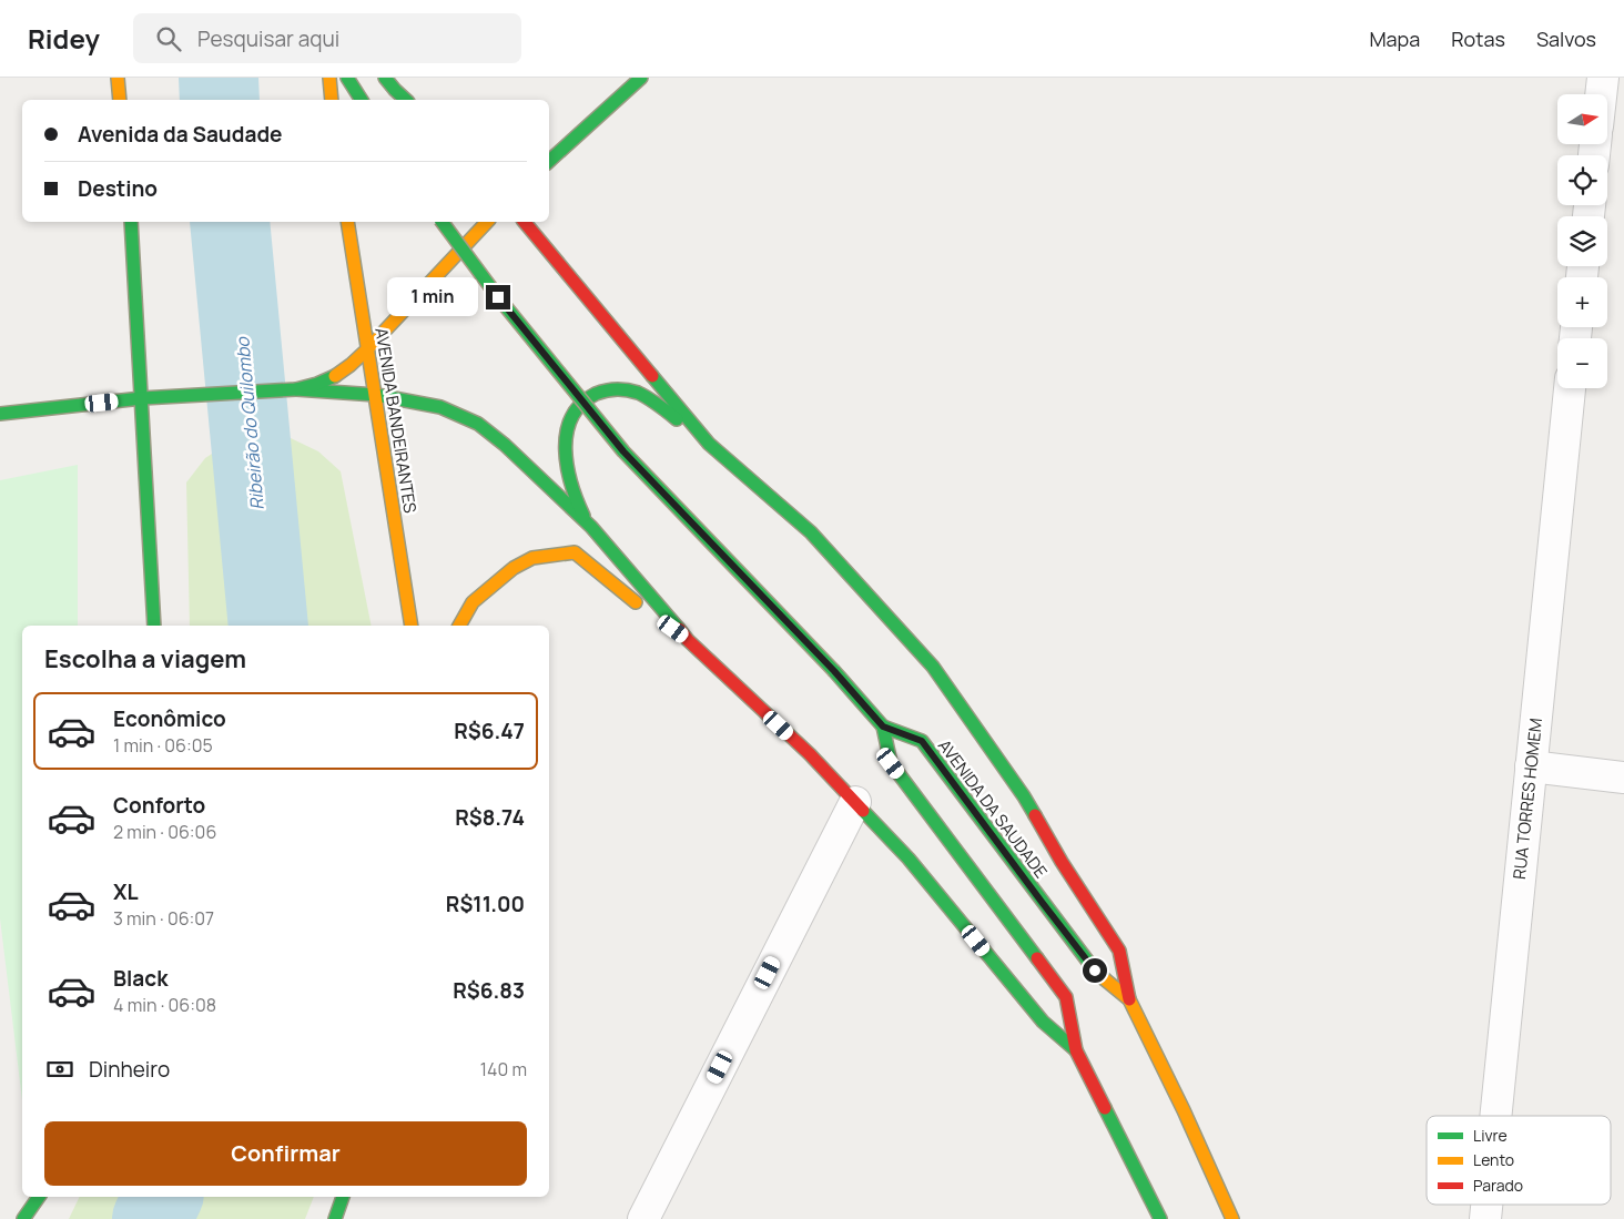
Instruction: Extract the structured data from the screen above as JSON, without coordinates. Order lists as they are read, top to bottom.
{
  "streets": {
    "main road": ["AVENIDA BANDEIRANTES", "AVENIDA DA SAUDADE"],
    "street": ["RUA TORRES HOMEM"]
  },
  "water": ["Ribeirão do Quilombo"],
  "legend": ["Livre", "Lento", "Parado"],
  "north": "right",
  "page": {
    "header": "Ridey",
    "search": "Pesquisar aqui",
    "nav": ["Mapa", "Rotas", "Salvos"],
    "map_buttons": ["+", "−"],
    "banner": ["Avenida da Saudade", "Destino"],
    "bubble": "1 min",
    "heading": "Escolha a viagem",
    "list": [
      {
        "name": "Econômico",
        "note": "1 min · 06:05",
        "value": "R$6.47"
      },
      {
        "name": "Conforto",
        "note": "2 min · 06:06",
        "value": "R$8.74"
      },
      {
        "name": "XL",
        "note": "3 min · 06:07",
        "value": "R$11.00"
      },
      {
        "name": "Black",
        "note": "4 min · 06:08",
        "value": "R$6.83"
      }
    ],
    "pay": ["Dinheiro", "140 m"],
    "buttons": "Confirmar"
  }
}
